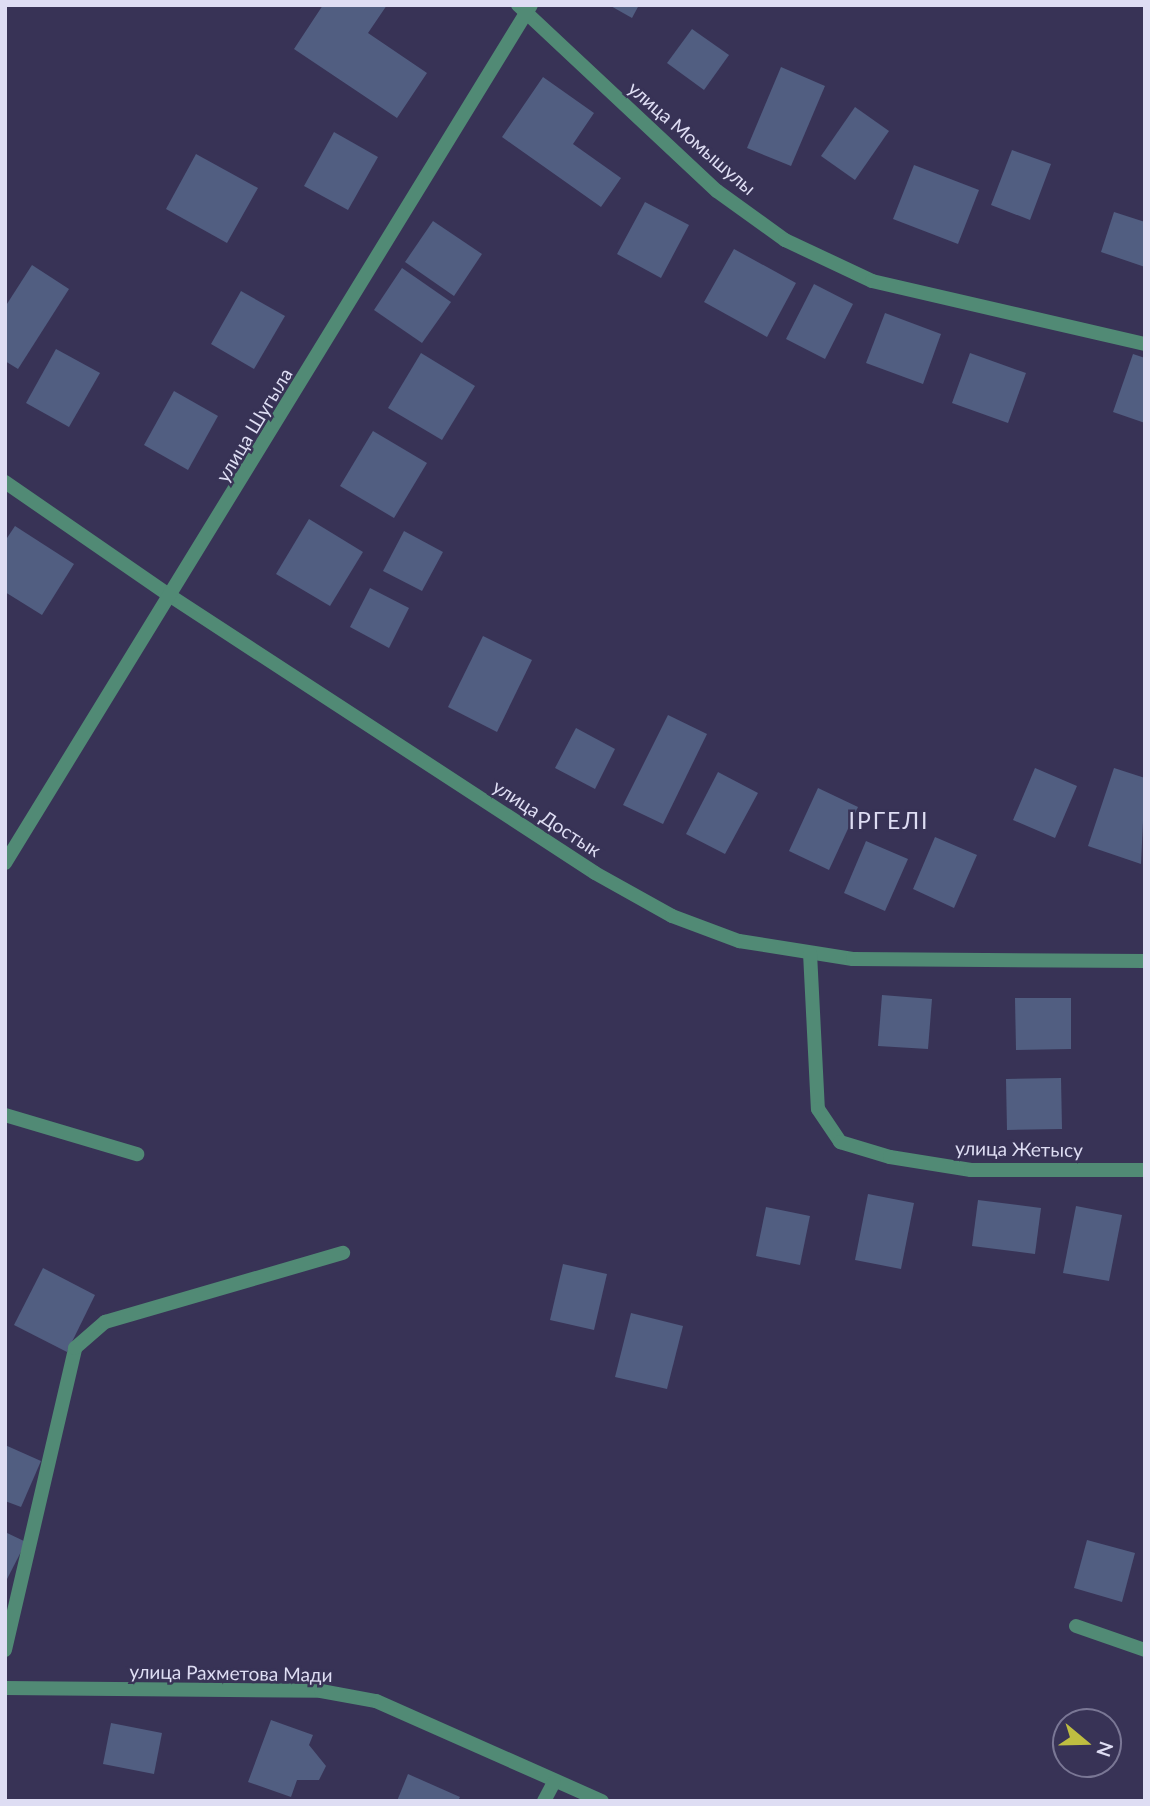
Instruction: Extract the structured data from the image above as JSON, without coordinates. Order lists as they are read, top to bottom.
{
  "streets": {
    "street": [
      "улица Момышулы",
      "улица Шугыла",
      "улица Достык",
      "улица Жетысу",
      "улица Рахметова Мади"
    ]
  },
  "crossings": [
    ["улица Момышулы", "улица Шугыла"],
    ["улица Шугыла", "улица Достык"],
    ["улица Достык", "улица Жетысу"]
  ],
  "districts": ["ІРГЕЛІ"],
  "north": "right"
}
